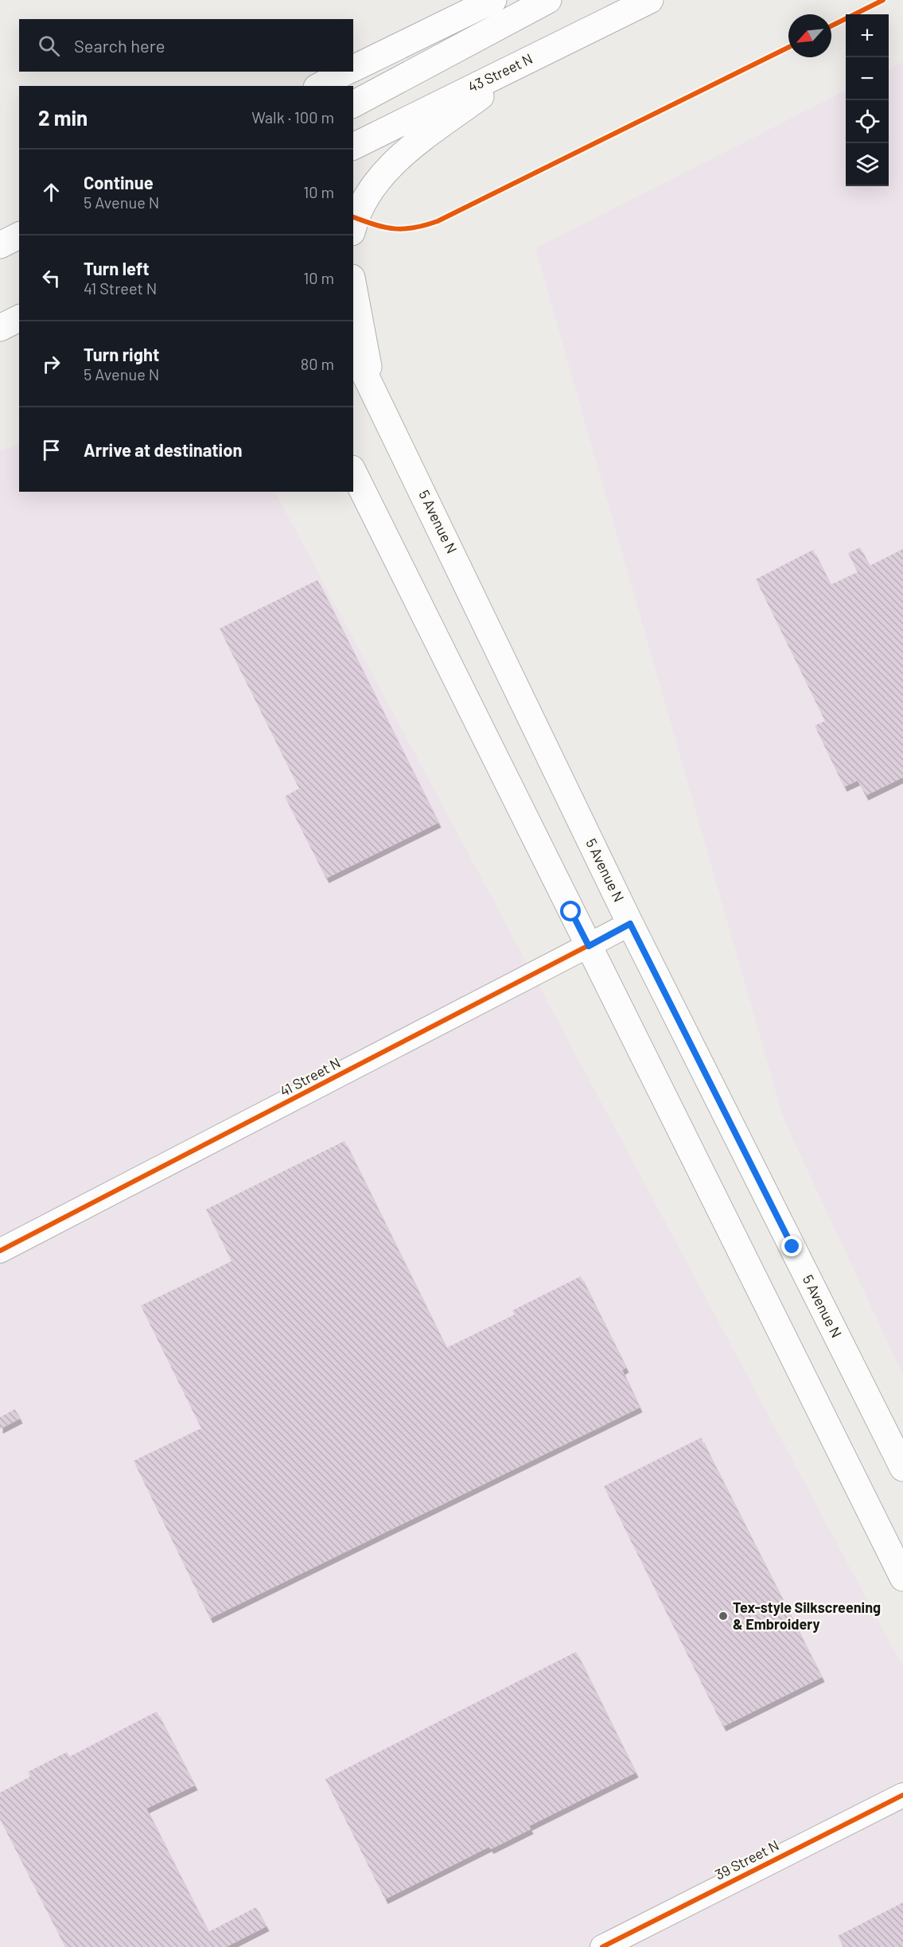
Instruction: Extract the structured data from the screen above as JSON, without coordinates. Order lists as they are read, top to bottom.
{
  "streets": {
    "main road": ["43 Street N", "5 Avenue N"],
    "street": ["41 Street N", "39 Street N"]
  },
  "crossings": [
    ["5 Avenue N", "41 Street N"]
  ],
  "places": ["Tex-style Silkscreening & Embroidery"],
  "north": "bottom left",
  "page": {
    "map_buttons": ["+", "−"],
    "search": "Search here",
    "heading": ["2 min", "Walk · 100 m"],
    "list": [
      ["Continue", "5 Avenue N", "10 m"],
      ["Turn left", "41 Street N", "10 m"],
      ["Turn right", "5 Avenue N", "80 m"],
      "Arrive at destination"
    ]
  }
}
